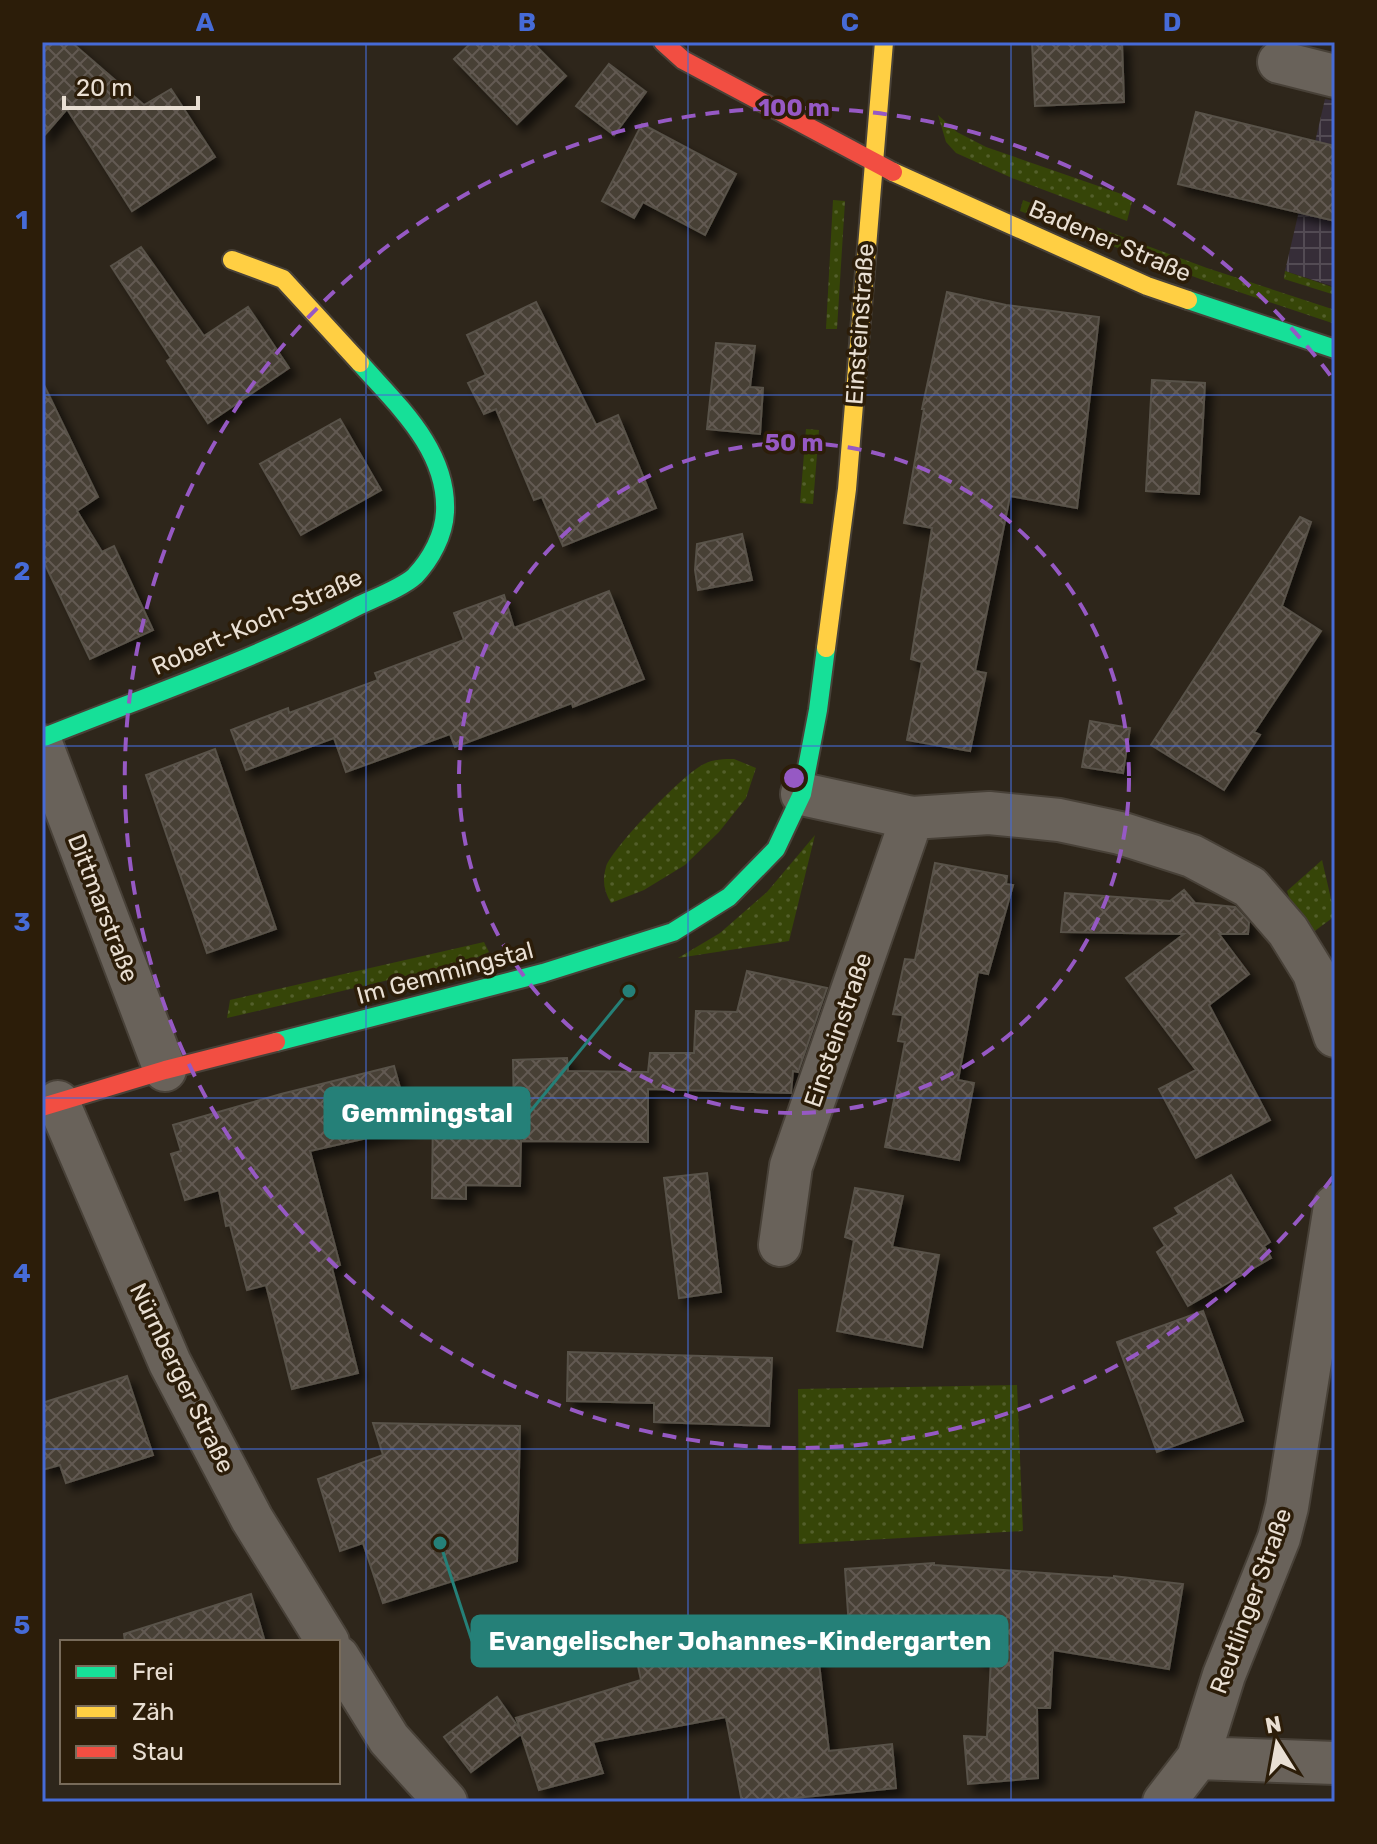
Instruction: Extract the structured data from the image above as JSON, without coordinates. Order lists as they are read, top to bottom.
{
  "streets": {
    "street": [
      "Badener Straße",
      "Einsteinstraße",
      "Robert-Koch-Straße",
      "Dittmarstraße",
      "Im Gemmingstal",
      "Nürnberger Straße",
      "Reutlinger Straße"
    ]
  },
  "crossings": [
    ["Badener Straße", "Einsteinstraße"],
    ["Einsteinstraße", "Im Gemmingstal"],
    ["Dittmarstraße", "Im Gemmingstal"],
    ["Im Gemmingstal", "Nürnberger Straße"]
  ],
  "places": ["Gemmingstal", "Evangelischer Johannes-Kindergarten"],
  "legend": ["Frei", "Zäh", "Stau"],
  "scale_bar": "20 m",
  "north": "top",
  "grid": {
    "columns": [
      "A",
      "B",
      "C",
      "D"
    ],
    "rows": [
      "1",
      "2",
      "3",
      "4",
      "5"
    ]
  },
  "rings": ["100 m", "50 m"]
}
